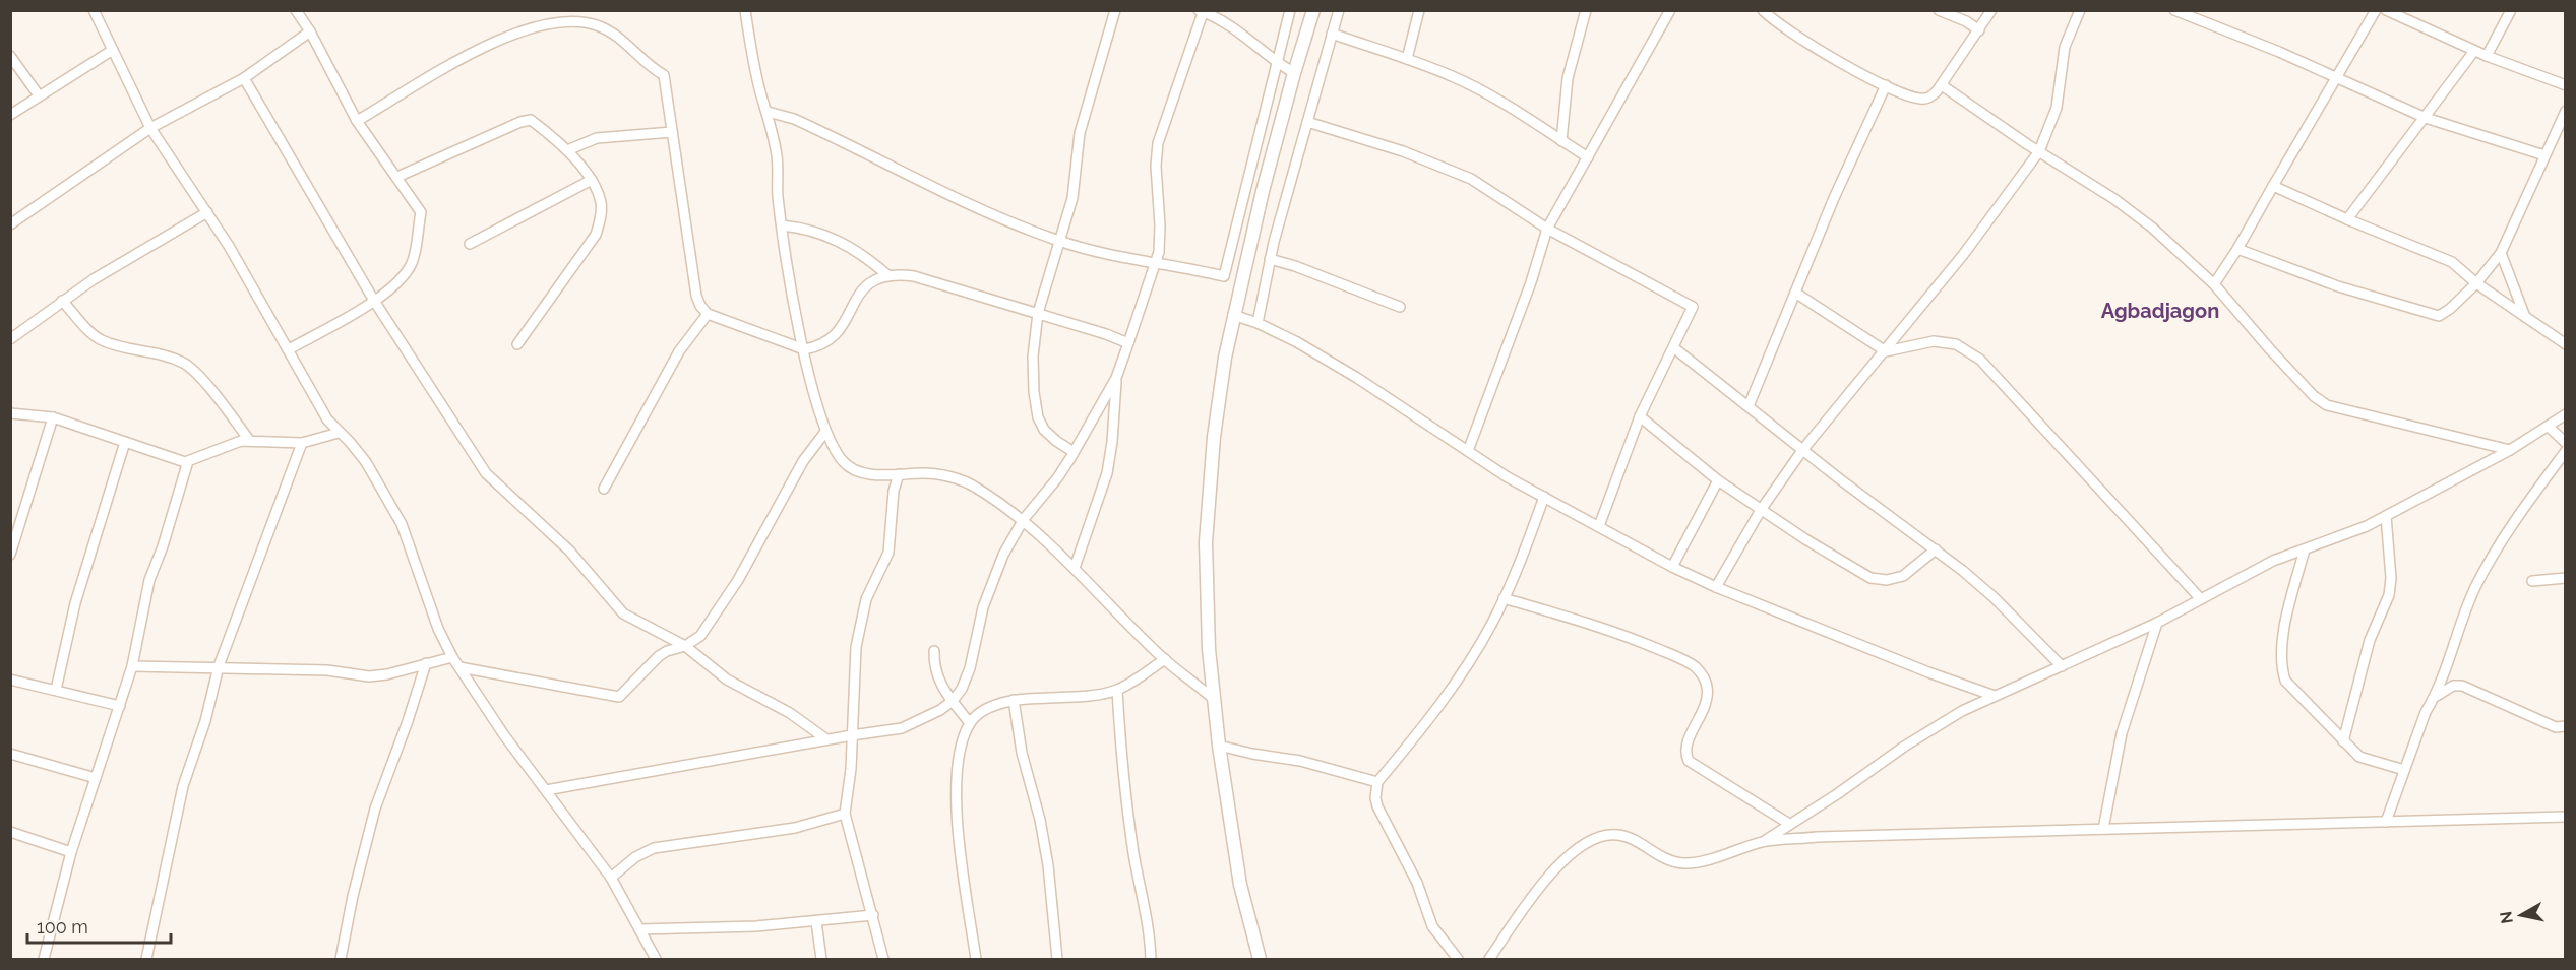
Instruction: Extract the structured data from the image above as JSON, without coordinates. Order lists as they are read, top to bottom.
{
  "districts": ["Agbadjagon"],
  "scale_bar": "100 m",
  "north": "left"
}
